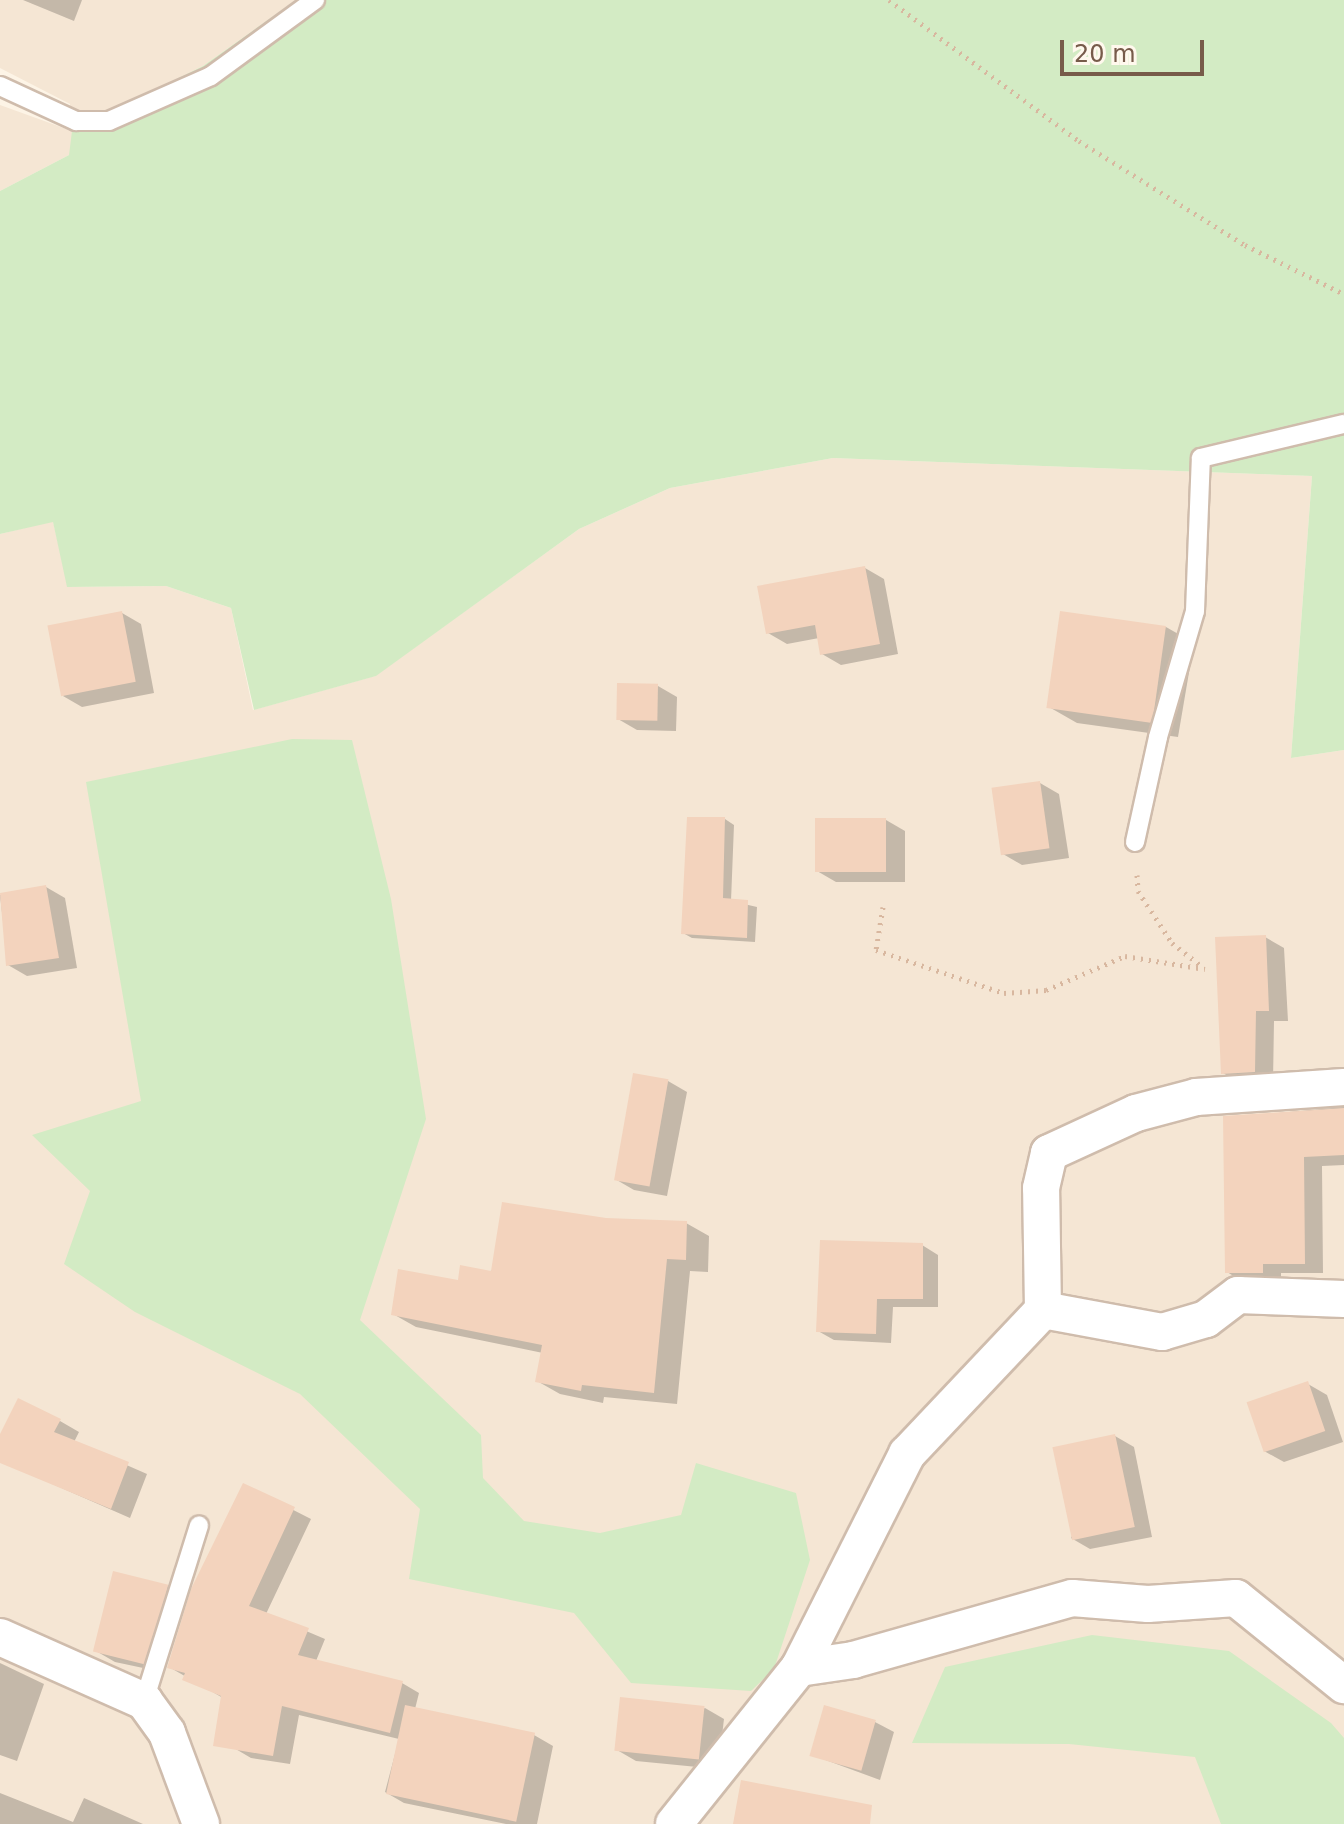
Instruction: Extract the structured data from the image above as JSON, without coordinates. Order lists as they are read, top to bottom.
{
  "scale_bar": "20 m"
}
